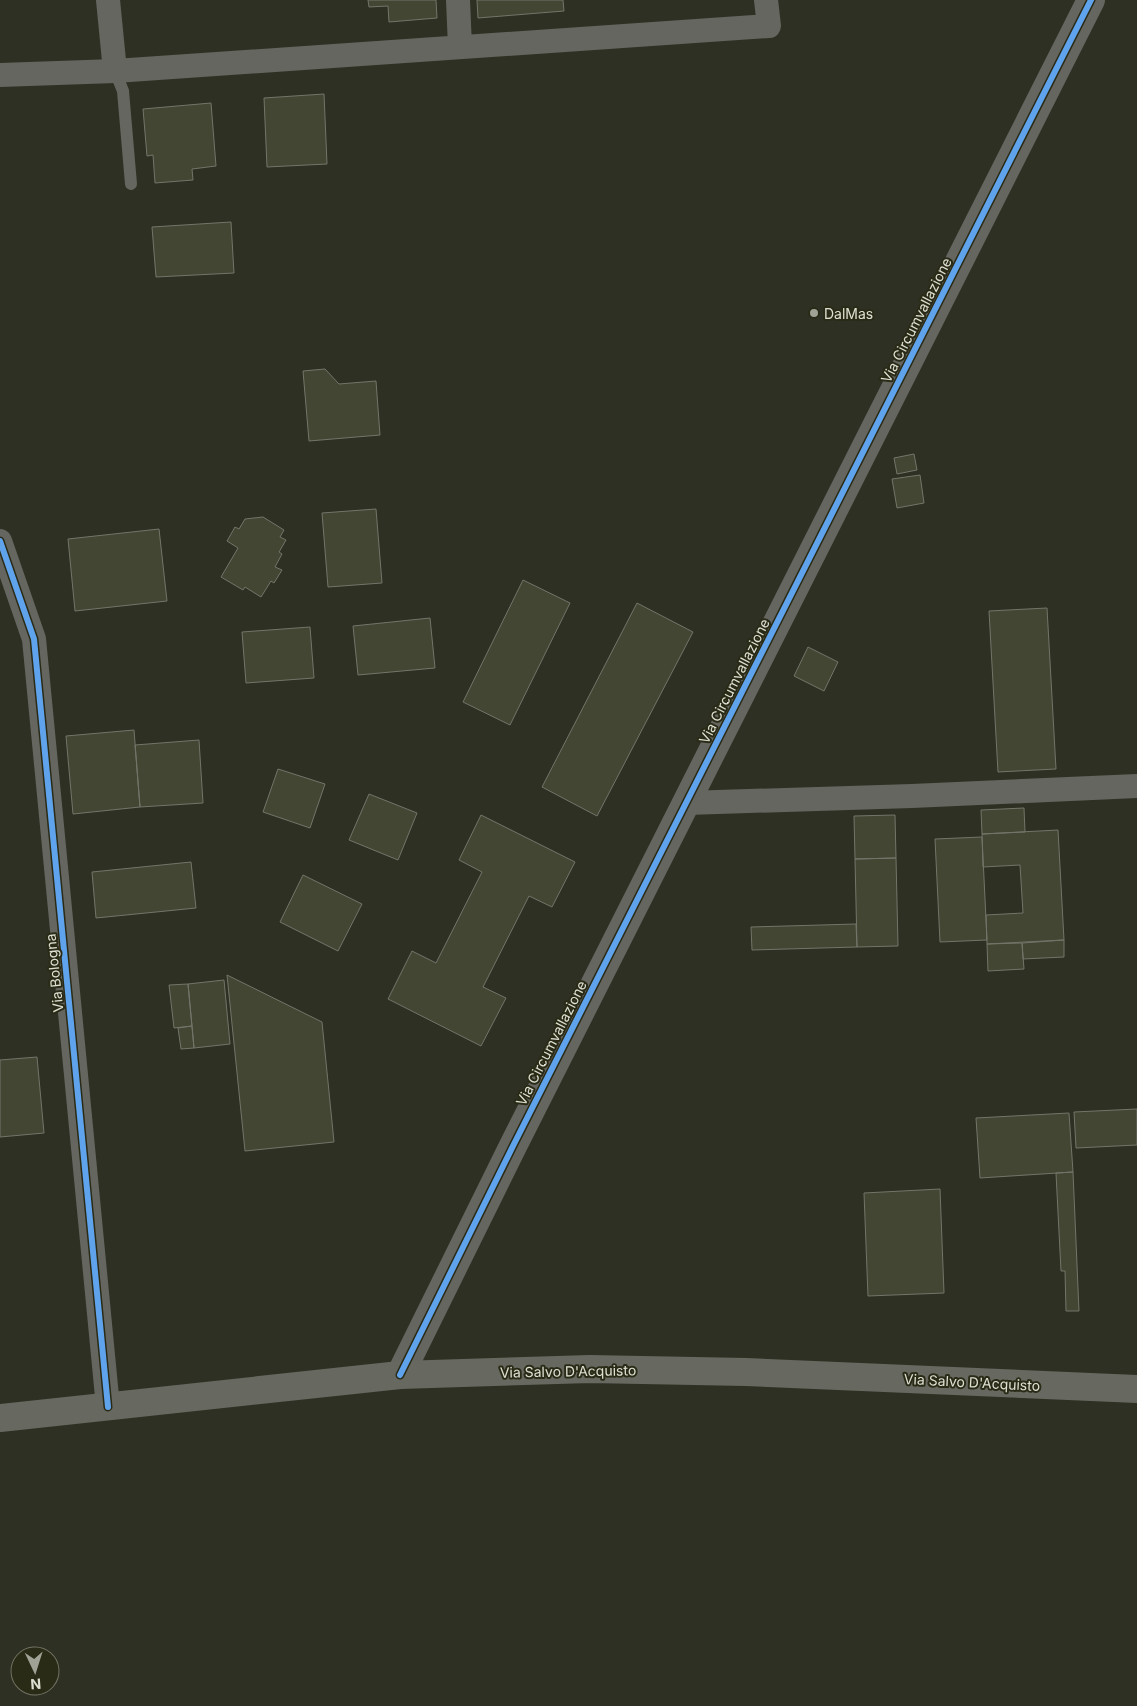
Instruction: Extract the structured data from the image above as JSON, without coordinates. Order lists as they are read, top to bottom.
{
  "streets": {
    "main road": ["Via Salvo D'Acquisto"],
    "street": ["Via Circumvallazione", "Via Bologna"]
  },
  "crossings": [
    ["Via Circumvallazione", "Via Salvo D'Acquisto"],
    ["Via Bologna", "Via Salvo D'Acquisto"]
  ],
  "places": ["DalMas"],
  "north": "bottom"
}
